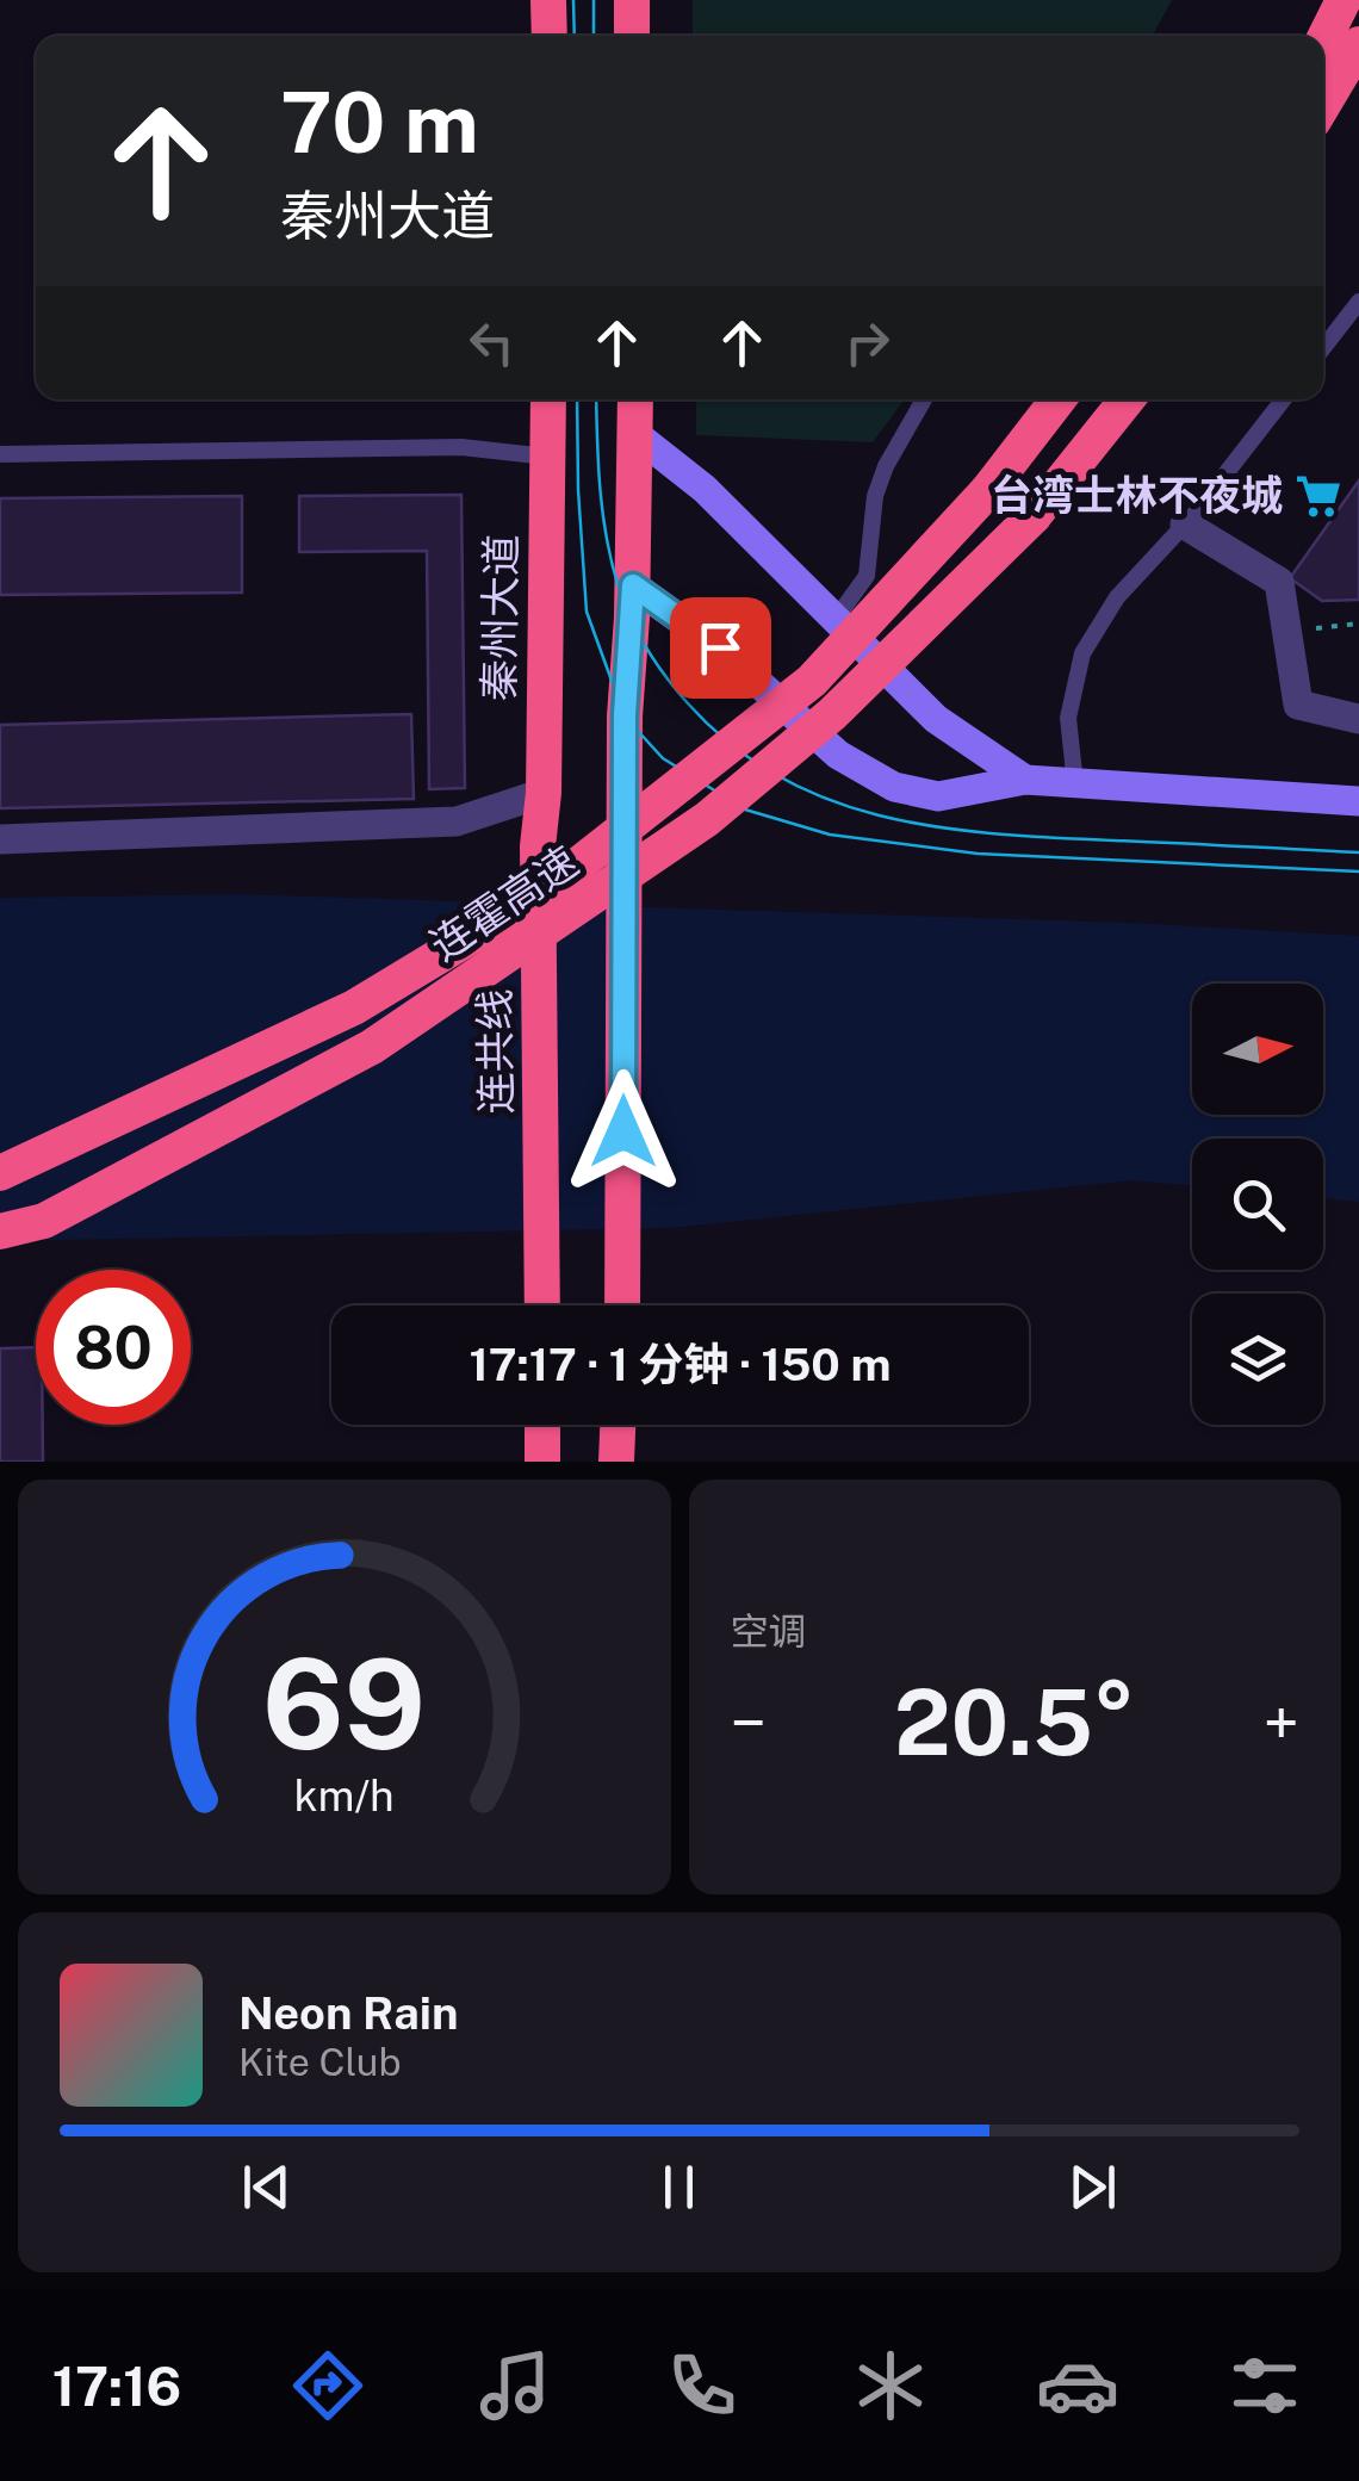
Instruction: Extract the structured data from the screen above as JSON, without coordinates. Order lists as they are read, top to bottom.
{
  "streets": {
    "highway": ["秦州大道", "连霍高速", "连共线"]
  },
  "crossings": [
    ["秦州大道", "连共线"]
  ],
  "places": {
    "supermarket": ["台湾士林不夜城"]
  },
  "north": "right",
  "page": {
    "turn": ["70 m", "秦州大道"],
    "limit": "80",
    "trip": "17:17 · 1 分钟 · 150 m",
    "tile": "空调",
    "heat": ["−", "20.5°", "+"],
    "song": ["Neon Rain", "Kite Club"],
    "tabs": "17:16",
    "gauge": ["69", "km/h"]
  }
}
